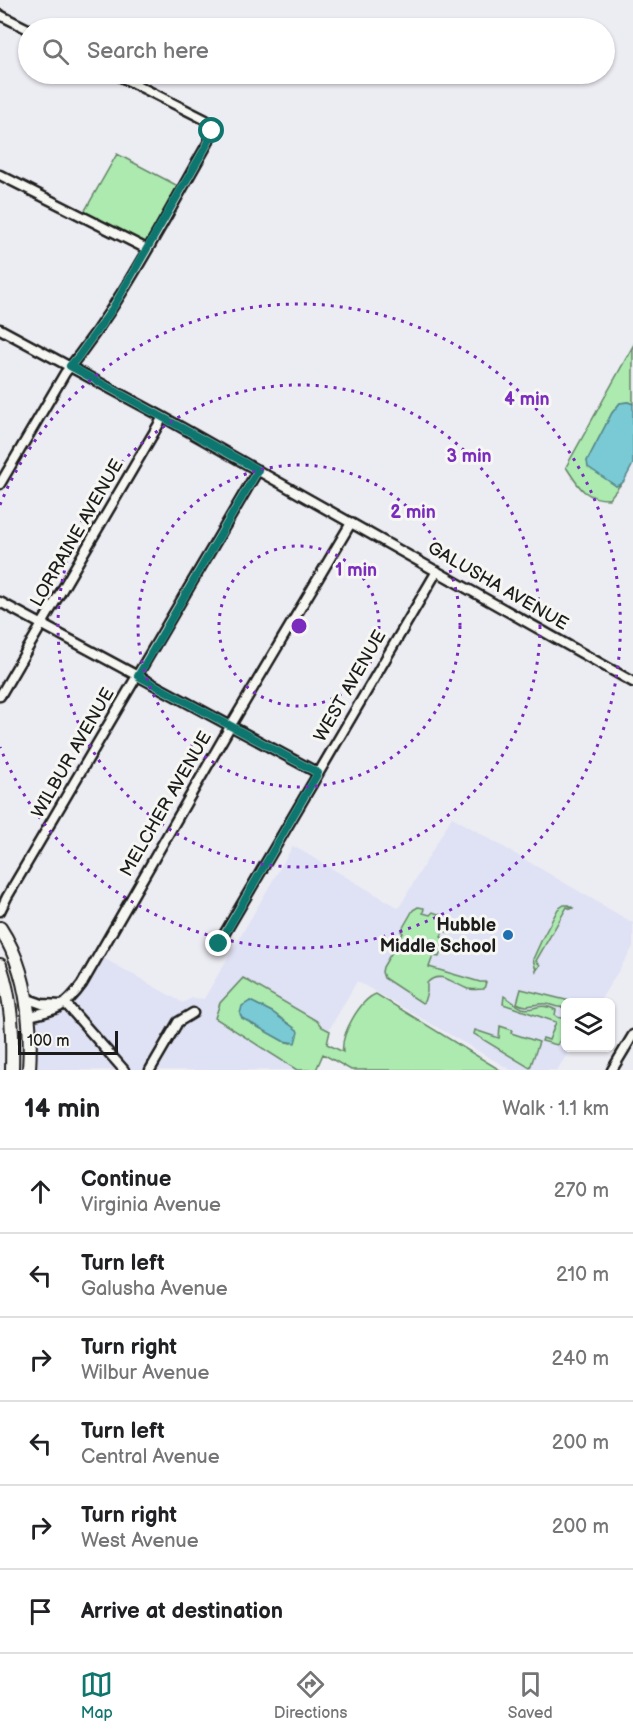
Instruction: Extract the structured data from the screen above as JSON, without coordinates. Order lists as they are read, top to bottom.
{
  "streets": {
    "street": [
      "LORRAINE AVENUE",
      "GALUSHA AVENUE",
      "WEST AVENUE",
      "WILBUR AVENUE",
      "MELCHER AVENUE"
    ]
  },
  "crossings": [
    ["LORRAINE AVENUE", "GALUSHA AVENUE"],
    ["GALUSHA AVENUE", "WEST AVENUE"],
    ["GALUSHA AVENUE", "WILBUR AVENUE"],
    ["GALUSHA AVENUE", "MELCHER AVENUE"]
  ],
  "places": ["Hubble Middle School"],
  "scale_bar": "100 m",
  "page": {
    "search": "Search here",
    "scale": "100 m",
    "heading": ["14 min", "Walk · 1.1 km"],
    "list": [
      ["Continue", "Virginia Avenue", "270 m"],
      ["Turn left", "Galusha Avenue", "210 m"],
      ["Turn right", "Wilbur Avenue", "240 m"],
      ["Turn left", "Central Avenue", "200 m"],
      ["Turn right", "West Avenue", "200 m"],
      "Arrive at destination"
    ],
    "nav": ["Map", "Directions", "Saved"]
  },
  "rings": [
    "4 min",
    "3 min",
    "2 min",
    "1 min"
  ]
}
